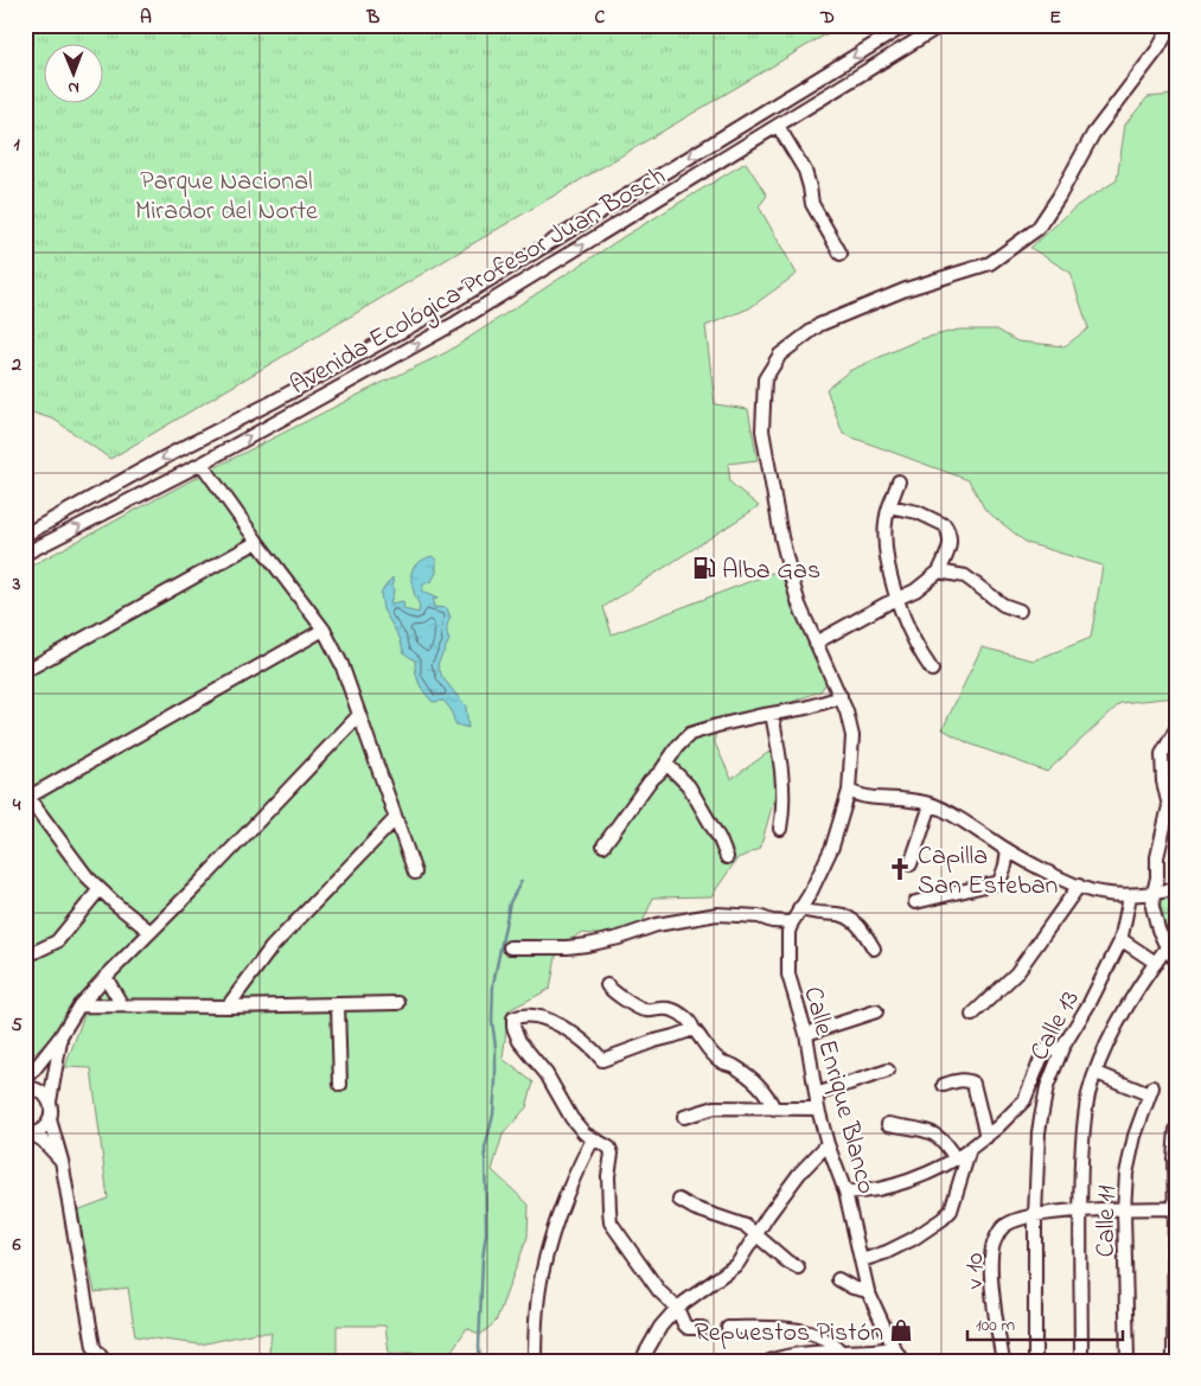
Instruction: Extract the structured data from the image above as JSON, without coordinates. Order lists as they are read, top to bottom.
{
  "streets": {
    "street": [
      "Avenida Ecológica Profesor Juan Bosch",
      "Calle 13",
      "Calle Enrique Blanco",
      "Calle 11",
      "v 10"
    ]
  },
  "crossings": [
    ["Calle 13", "v 10"],
    ["Calle 11", "v 10"]
  ],
  "parks": ["Parque Nacional Mirador del Norte"],
  "places": {
    "fuel station": ["Alba Gas"],
    "church": ["Capilla San Esteban"],
    "shop": ["Repuestos Pistón"]
  },
  "scale_bar": "100 m",
  "north": "bottom",
  "grid": {
    "columns": [
      "A",
      "B",
      "C",
      "D",
      "E"
    ],
    "rows": [
      "1",
      "2",
      "3",
      "4",
      "5",
      "6"
    ]
  }
}
